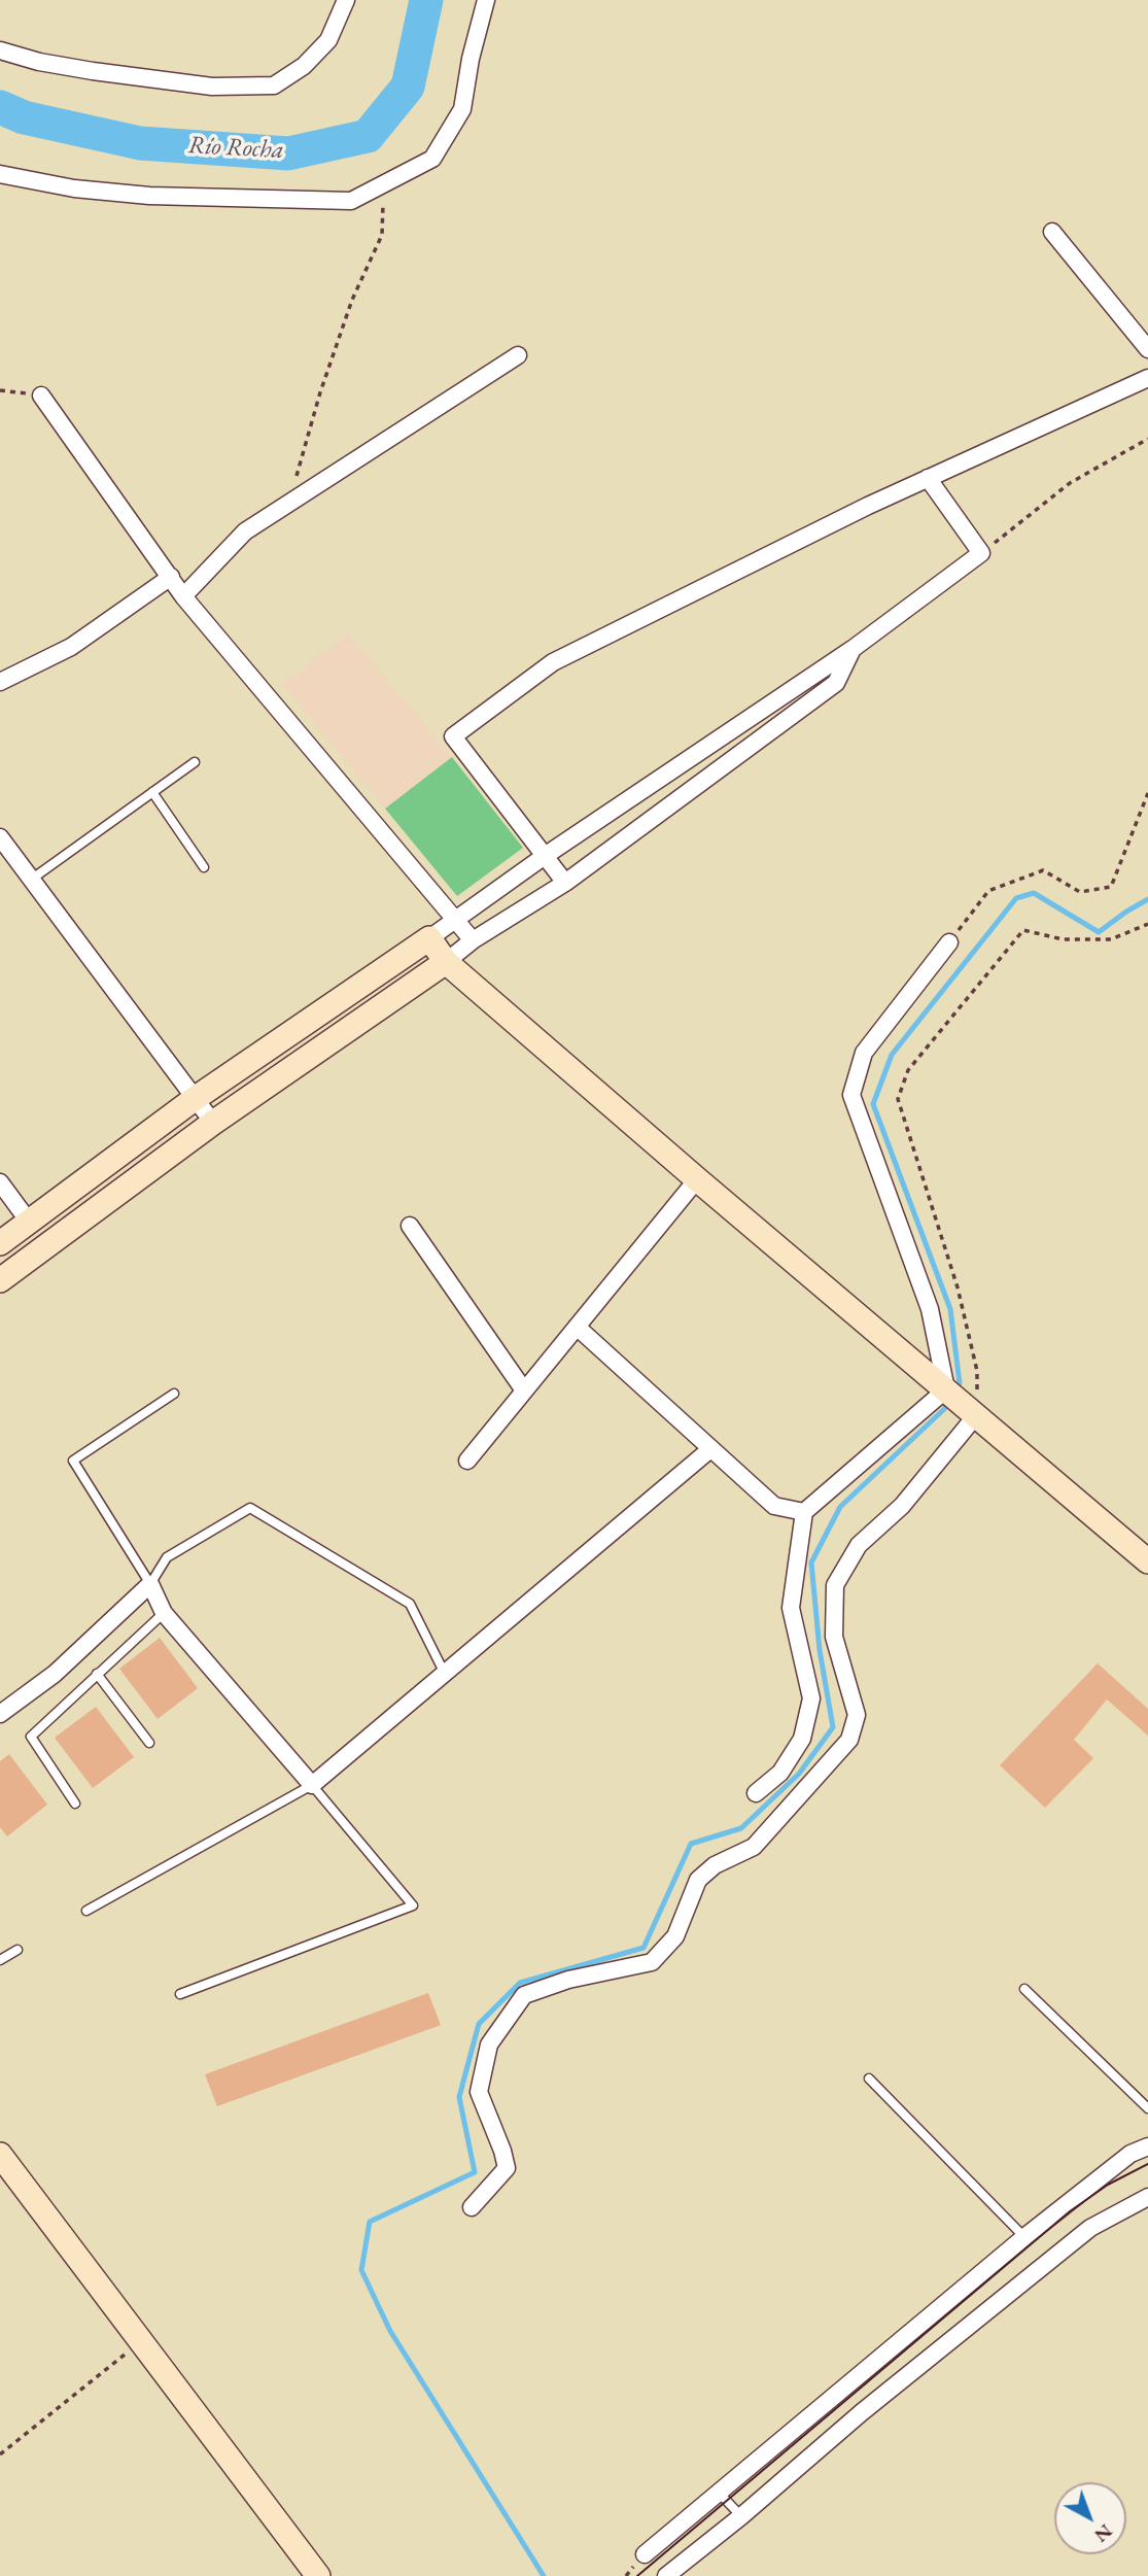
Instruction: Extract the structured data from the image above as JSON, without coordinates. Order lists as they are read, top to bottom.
{
  "water": ["Río Rocha"],
  "north": "bottom right"
}
